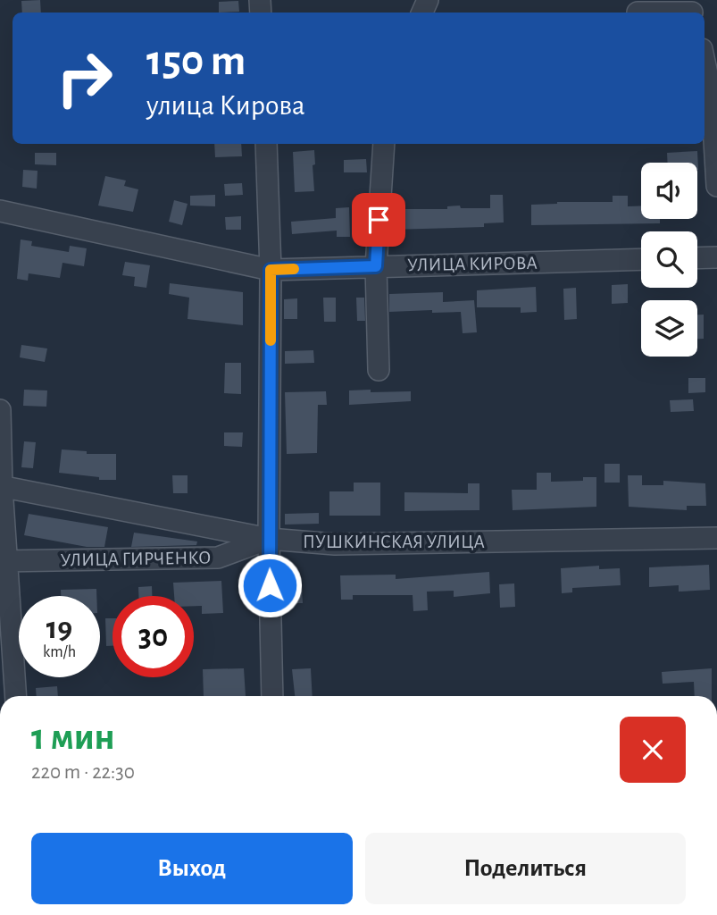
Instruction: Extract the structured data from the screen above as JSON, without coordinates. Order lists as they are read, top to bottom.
{
  "streets": {
    "street": ["УЛИЦА КИРОВА", "ПУШКИНСКАЯ УЛИЦА", "УЛИЦА ГИРЧЕНКО"]
  },
  "crossings": [
    ["ПУШКИНСКАЯ УЛИЦА", "УЛИЦА ГИРЧЕНКО"]
  ],
  "page": {
    "turn": ["150 m", "улица Кирова"],
    "speed": "19 km/h",
    "limit": "30",
    "heading": ["1 мин", "220 m · 22:30"],
    "buttons": ["Выход", "Поделиться"]
  }
}
